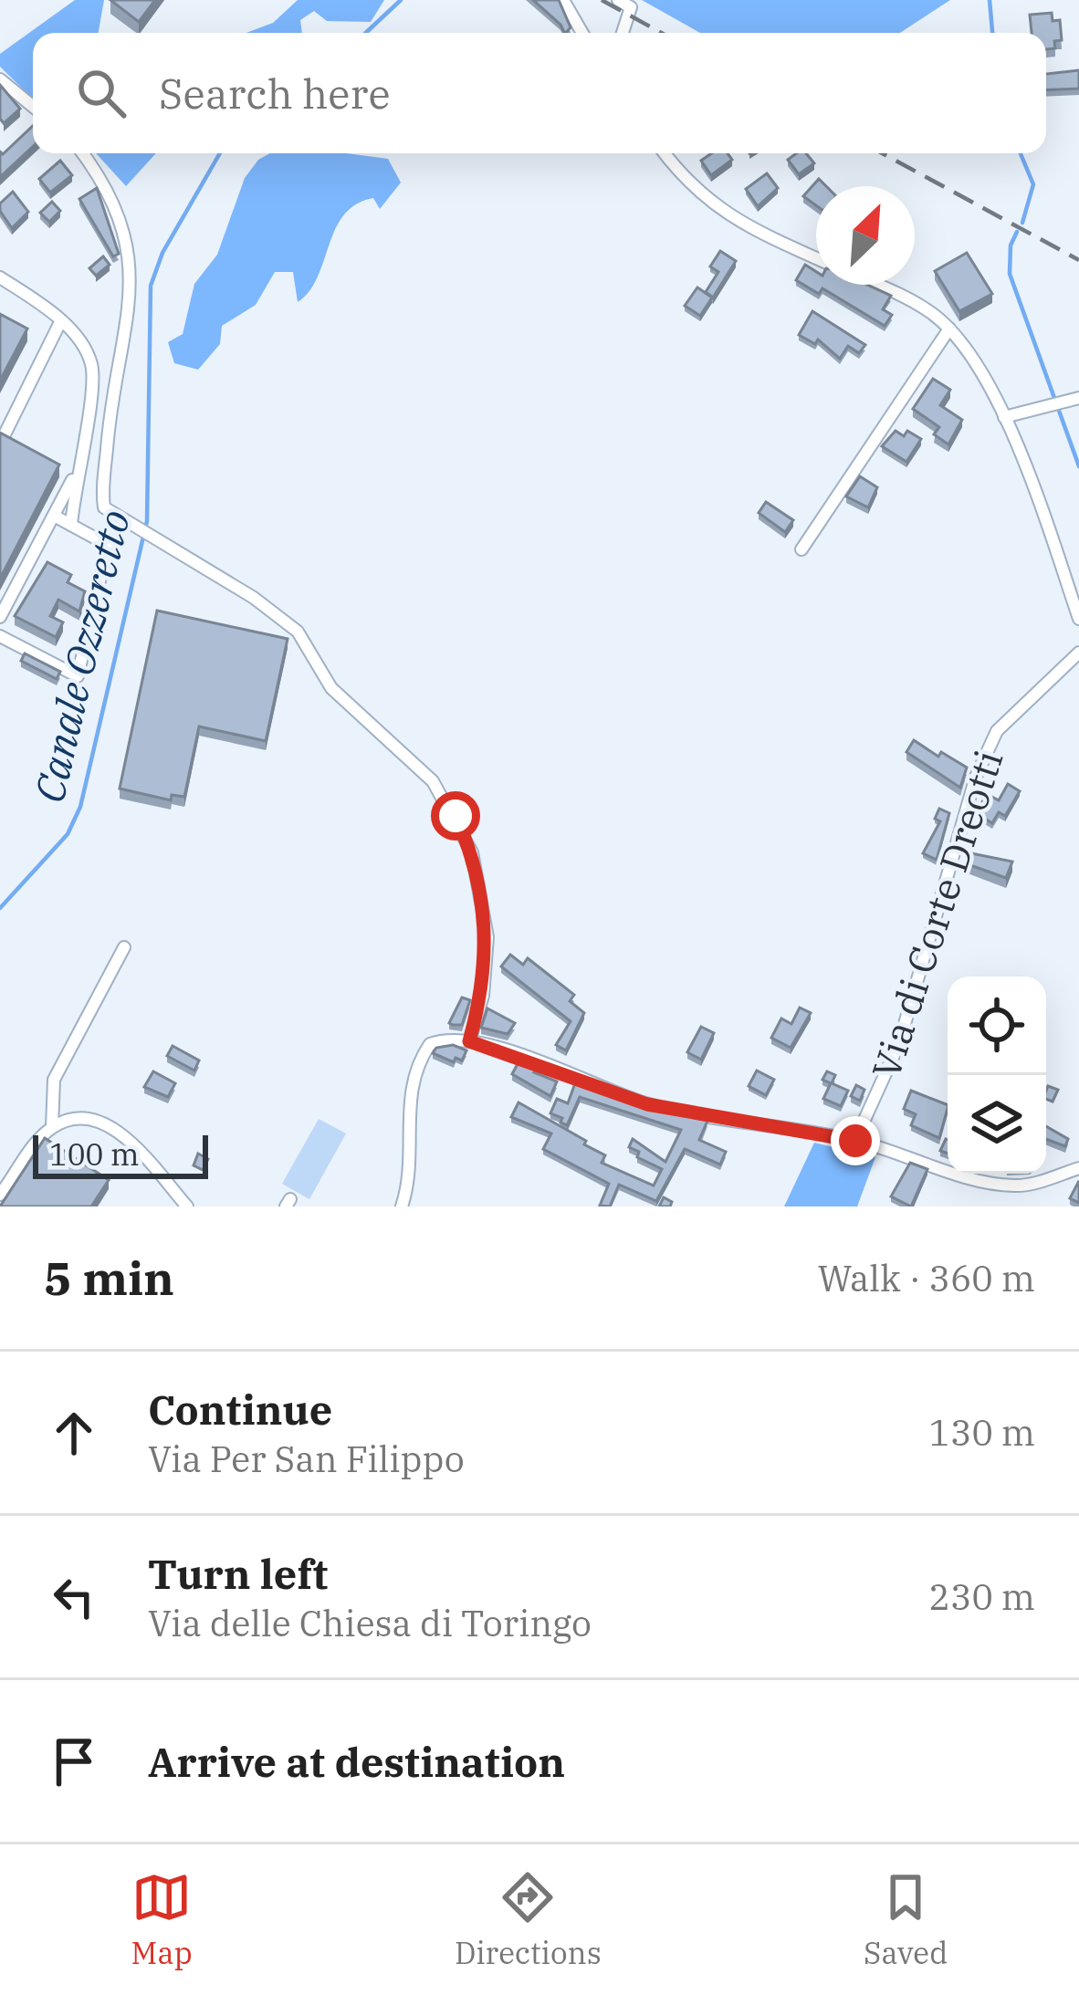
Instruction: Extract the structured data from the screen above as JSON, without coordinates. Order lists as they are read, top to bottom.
{
  "streets": {
    "street": ["Via di Corte Dreotti"]
  },
  "water": ["Canale Ozzeretto"],
  "scale_bar": "100 m",
  "north": "top right",
  "page": {
    "search": "Search here",
    "scale": "100 m",
    "heading": ["5 min", "Walk · 360 m"],
    "list": [
      ["Continue", "Via Per San Filippo", "130 m"],
      ["Turn left", "Via delle Chiesa di Toringo", "230 m"],
      "Arrive at destination"
    ],
    "nav": ["Map", "Directions", "Saved"]
  }
}
